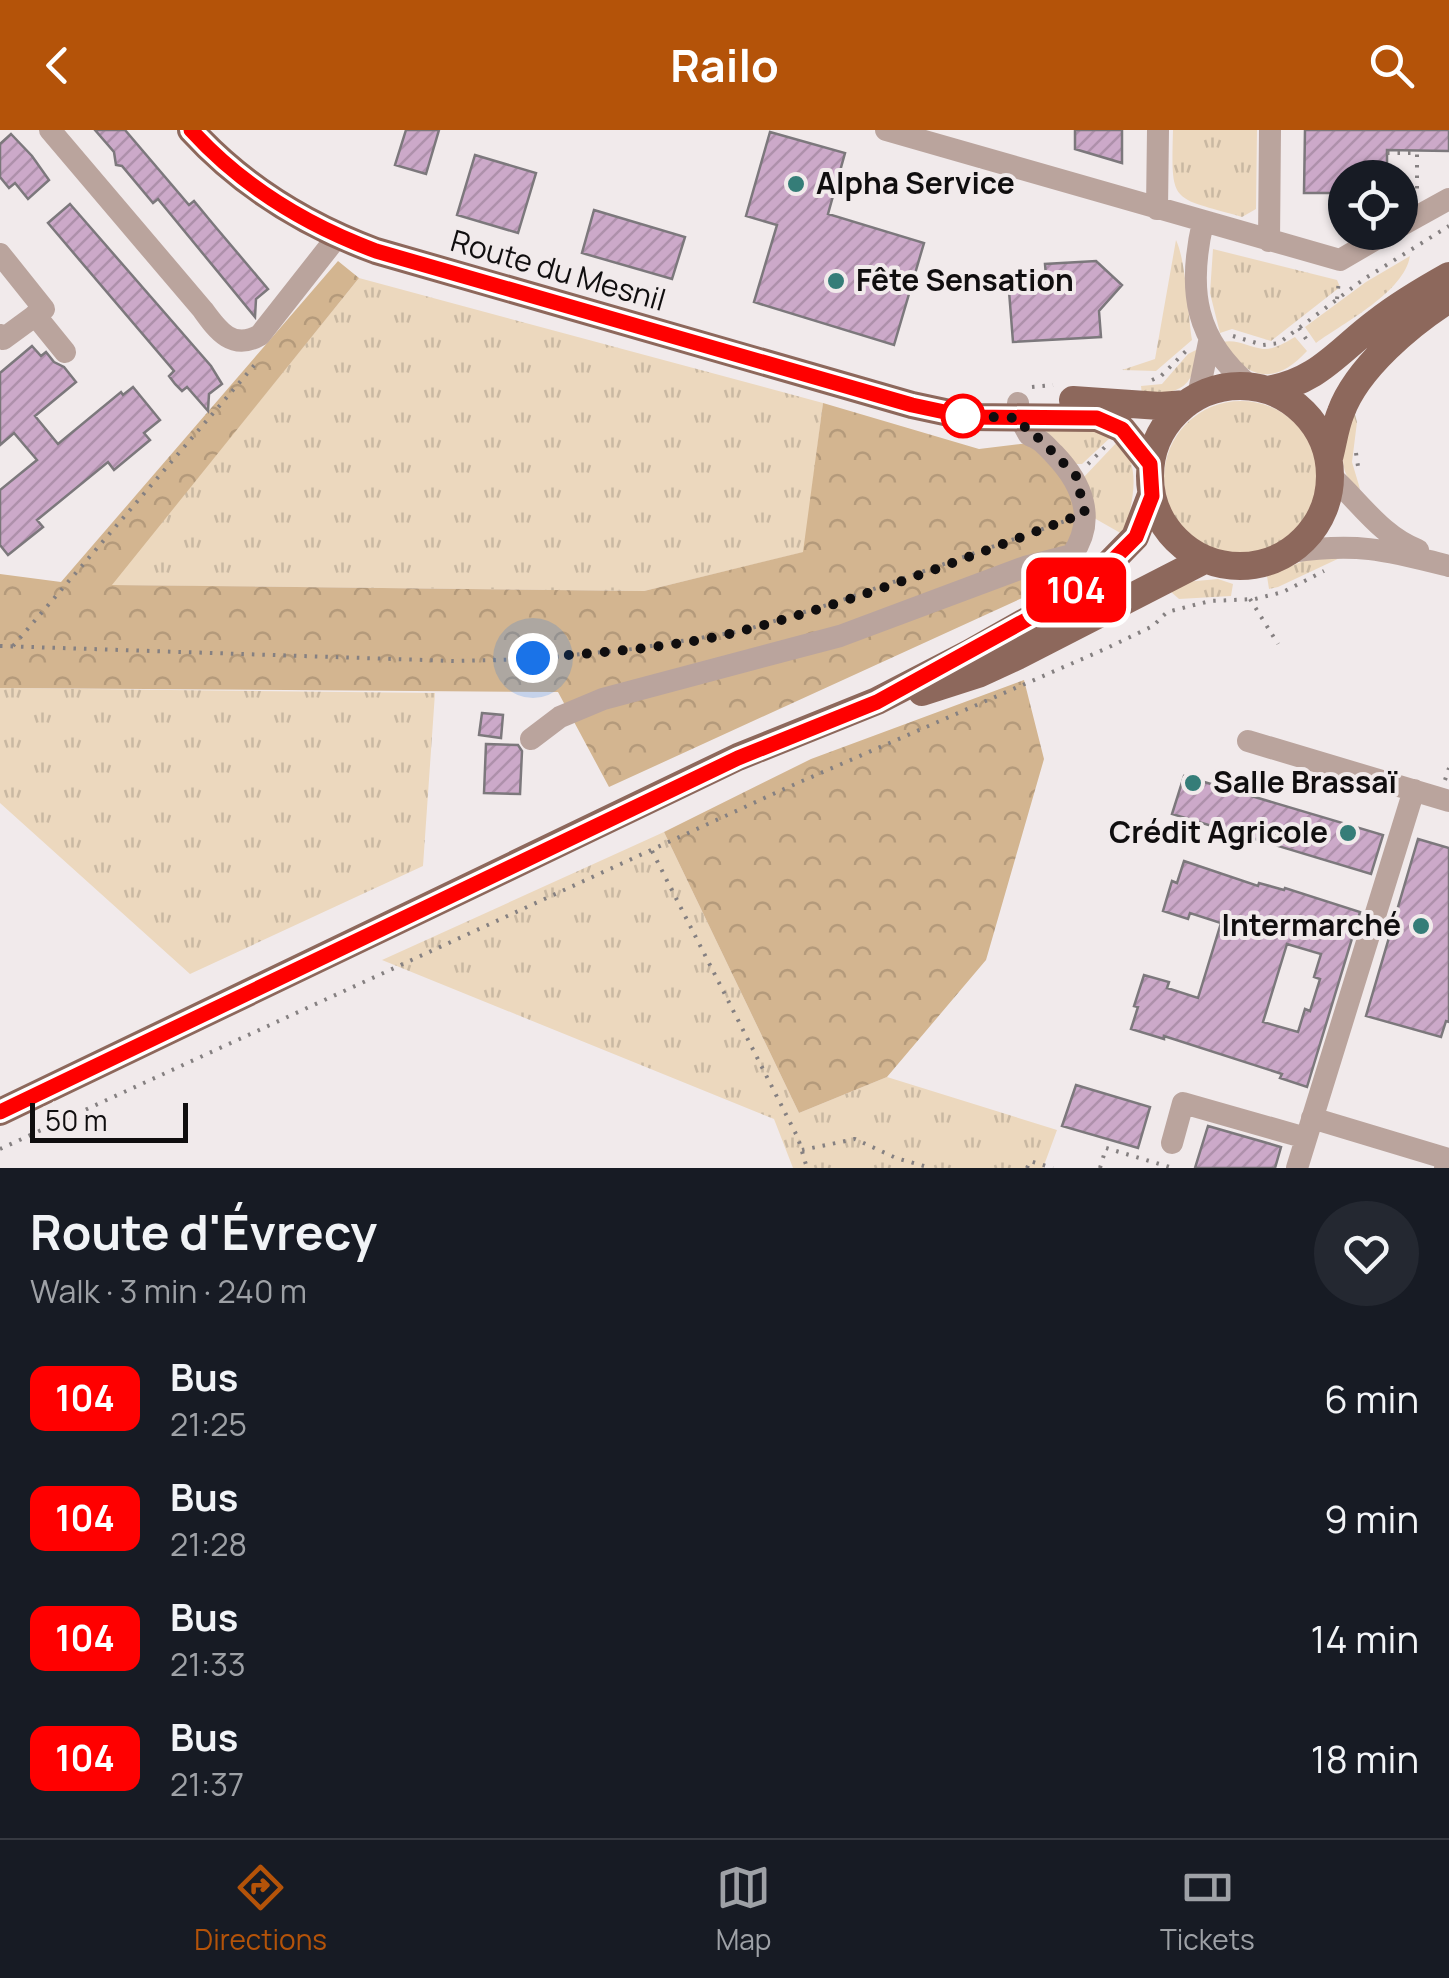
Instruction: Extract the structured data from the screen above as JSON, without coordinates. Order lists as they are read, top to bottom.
{
  "streets": {
    "main road": ["Route du Mesnil"]
  },
  "places": [
    "Alpha Service",
    "Fête Sensation",
    "Salle Brassaï",
    "Crédit Agricole",
    "Intermarché"
  ],
  "lines": ["bus line 104"],
  "scale_bar": "50 m",
  "page": {
    "header": "Railo",
    "on_map": "104",
    "scale": "50 m",
    "heading": ["Route d'Évrecy", "Walk · 3 min · 240 m"],
    "list": [
      {
        "mark": "104",
        "name": "Bus",
        "note": "21:25",
        "value": "6 min"
      },
      {
        "mark": "104",
        "name": "Bus",
        "note": "21:28",
        "value": "9 min"
      },
      {
        "mark": "104",
        "name": "Bus",
        "note": "21:33",
        "value": "14 min"
      },
      {
        "mark": "104",
        "name": "Bus",
        "note": "21:37",
        "value": "18 min"
      }
    ],
    "tabs": ["Directions", "Map", "Tickets"]
  }
}
